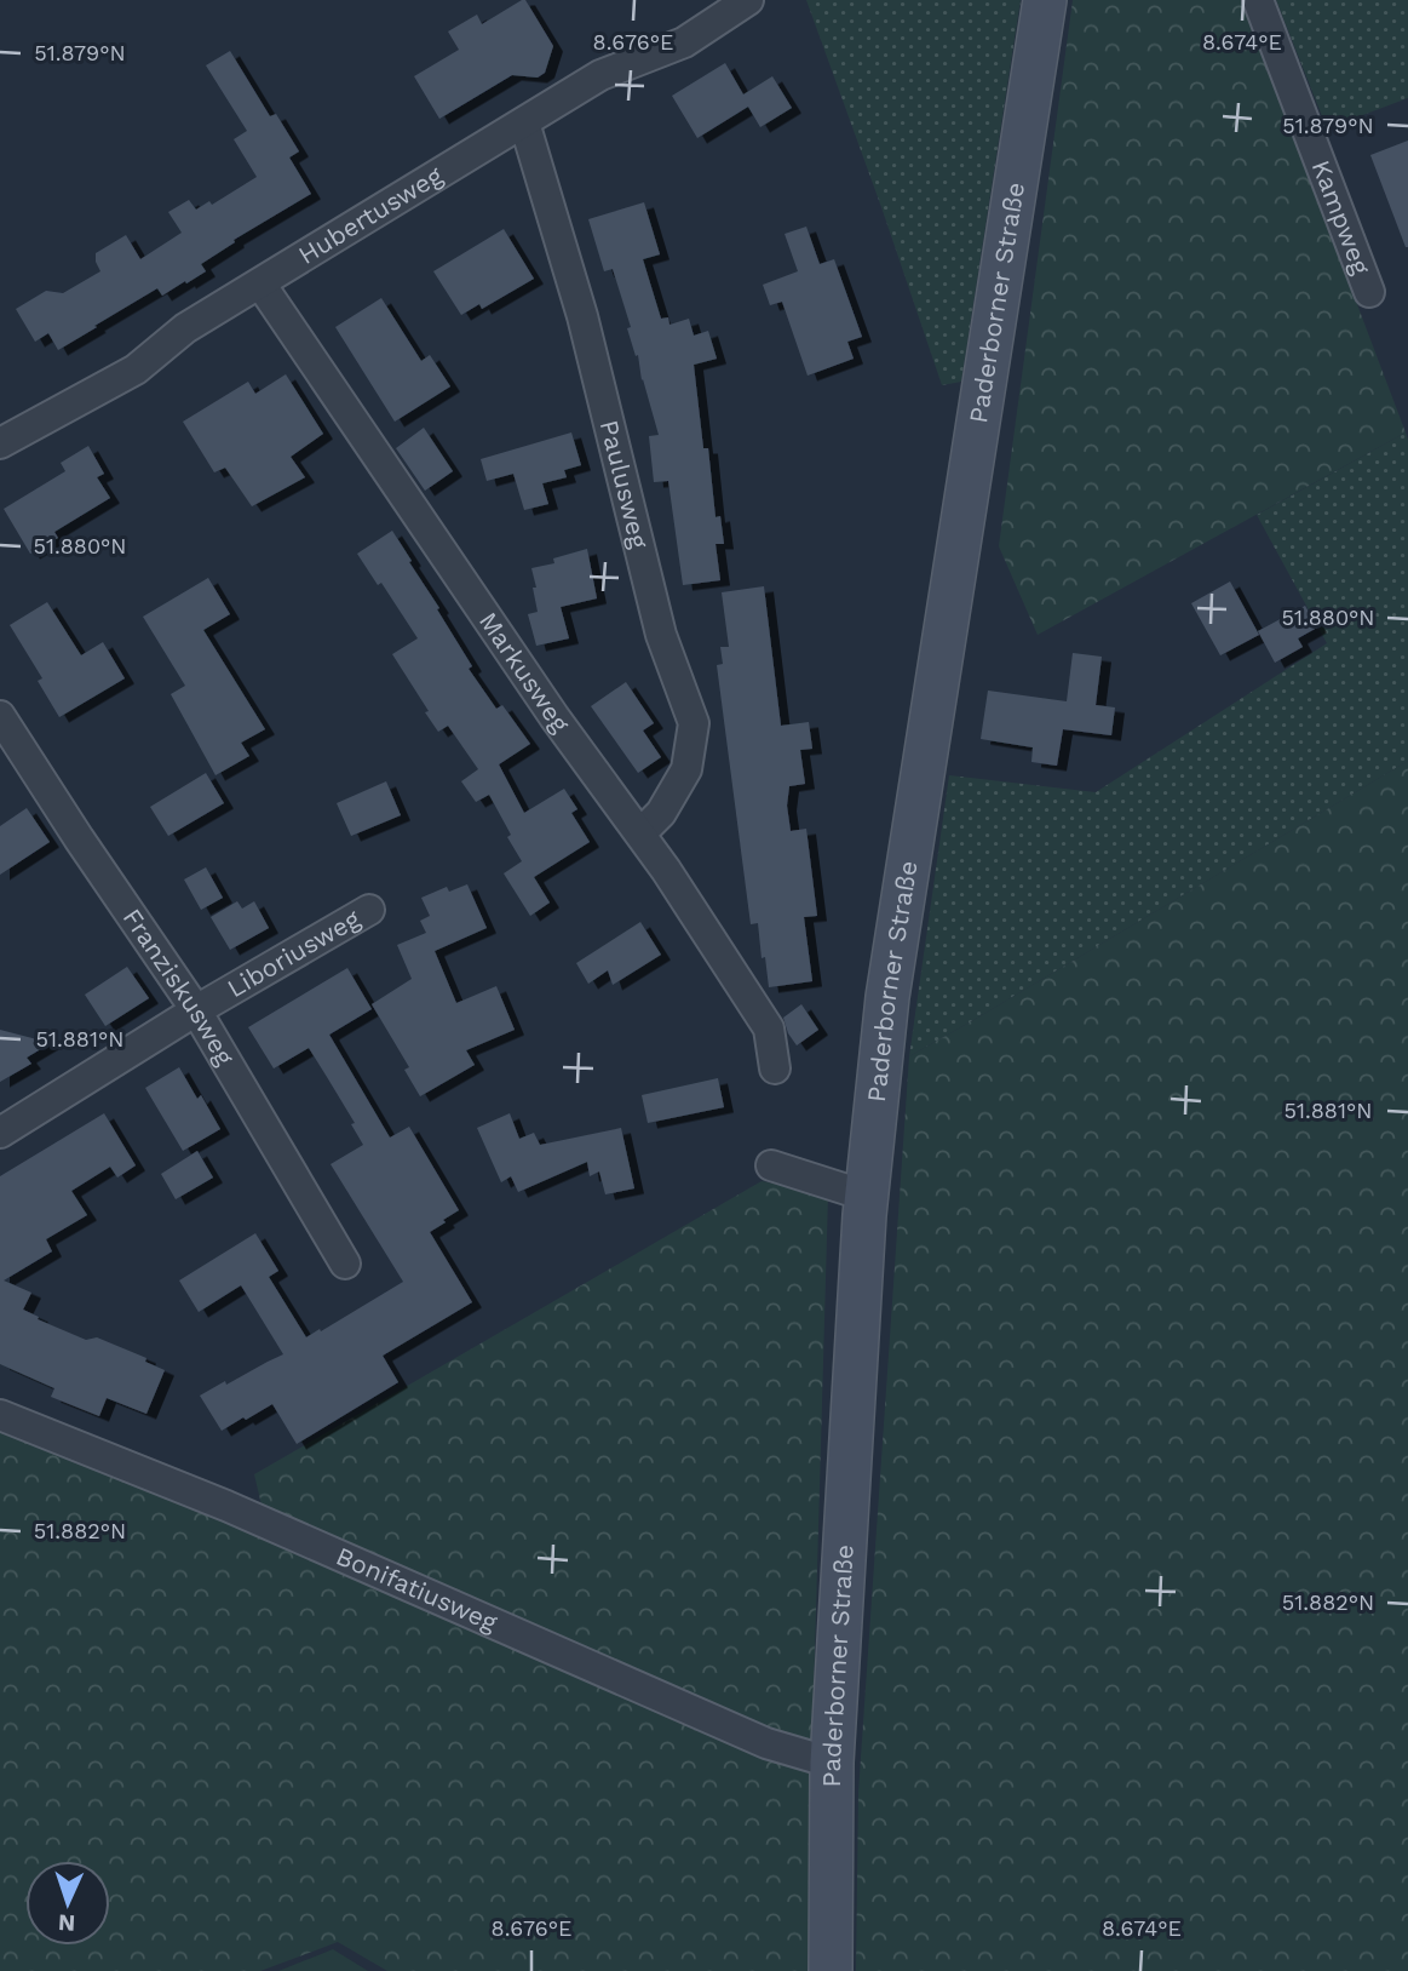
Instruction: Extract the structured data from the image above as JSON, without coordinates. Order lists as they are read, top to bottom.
{
  "streets": {
    "main road": ["Paderborner Straße"],
    "street": [
      "Hubertusweg",
      "Kampweg",
      "Paulusweg",
      "Markusweg",
      "Liboriusweg",
      "Franziskusweg",
      "Bonifatiusweg"
    ]
  },
  "crossings": [
    ["Hubertusweg", "Paulusweg"],
    ["Hubertusweg", "Markusweg"],
    ["Paderborner Straße", "Bonifatiusweg"],
    ["Paulusweg", "Markusweg"],
    ["Liboriusweg", "Franziskusweg"]
  ],
  "north": "bottom",
  "coordinates": [
    "8.676°E",
    "8.674°E",
    "51.879°N",
    "51.880°N",
    "51.881°N",
    "51.882°N"
  ]
}
